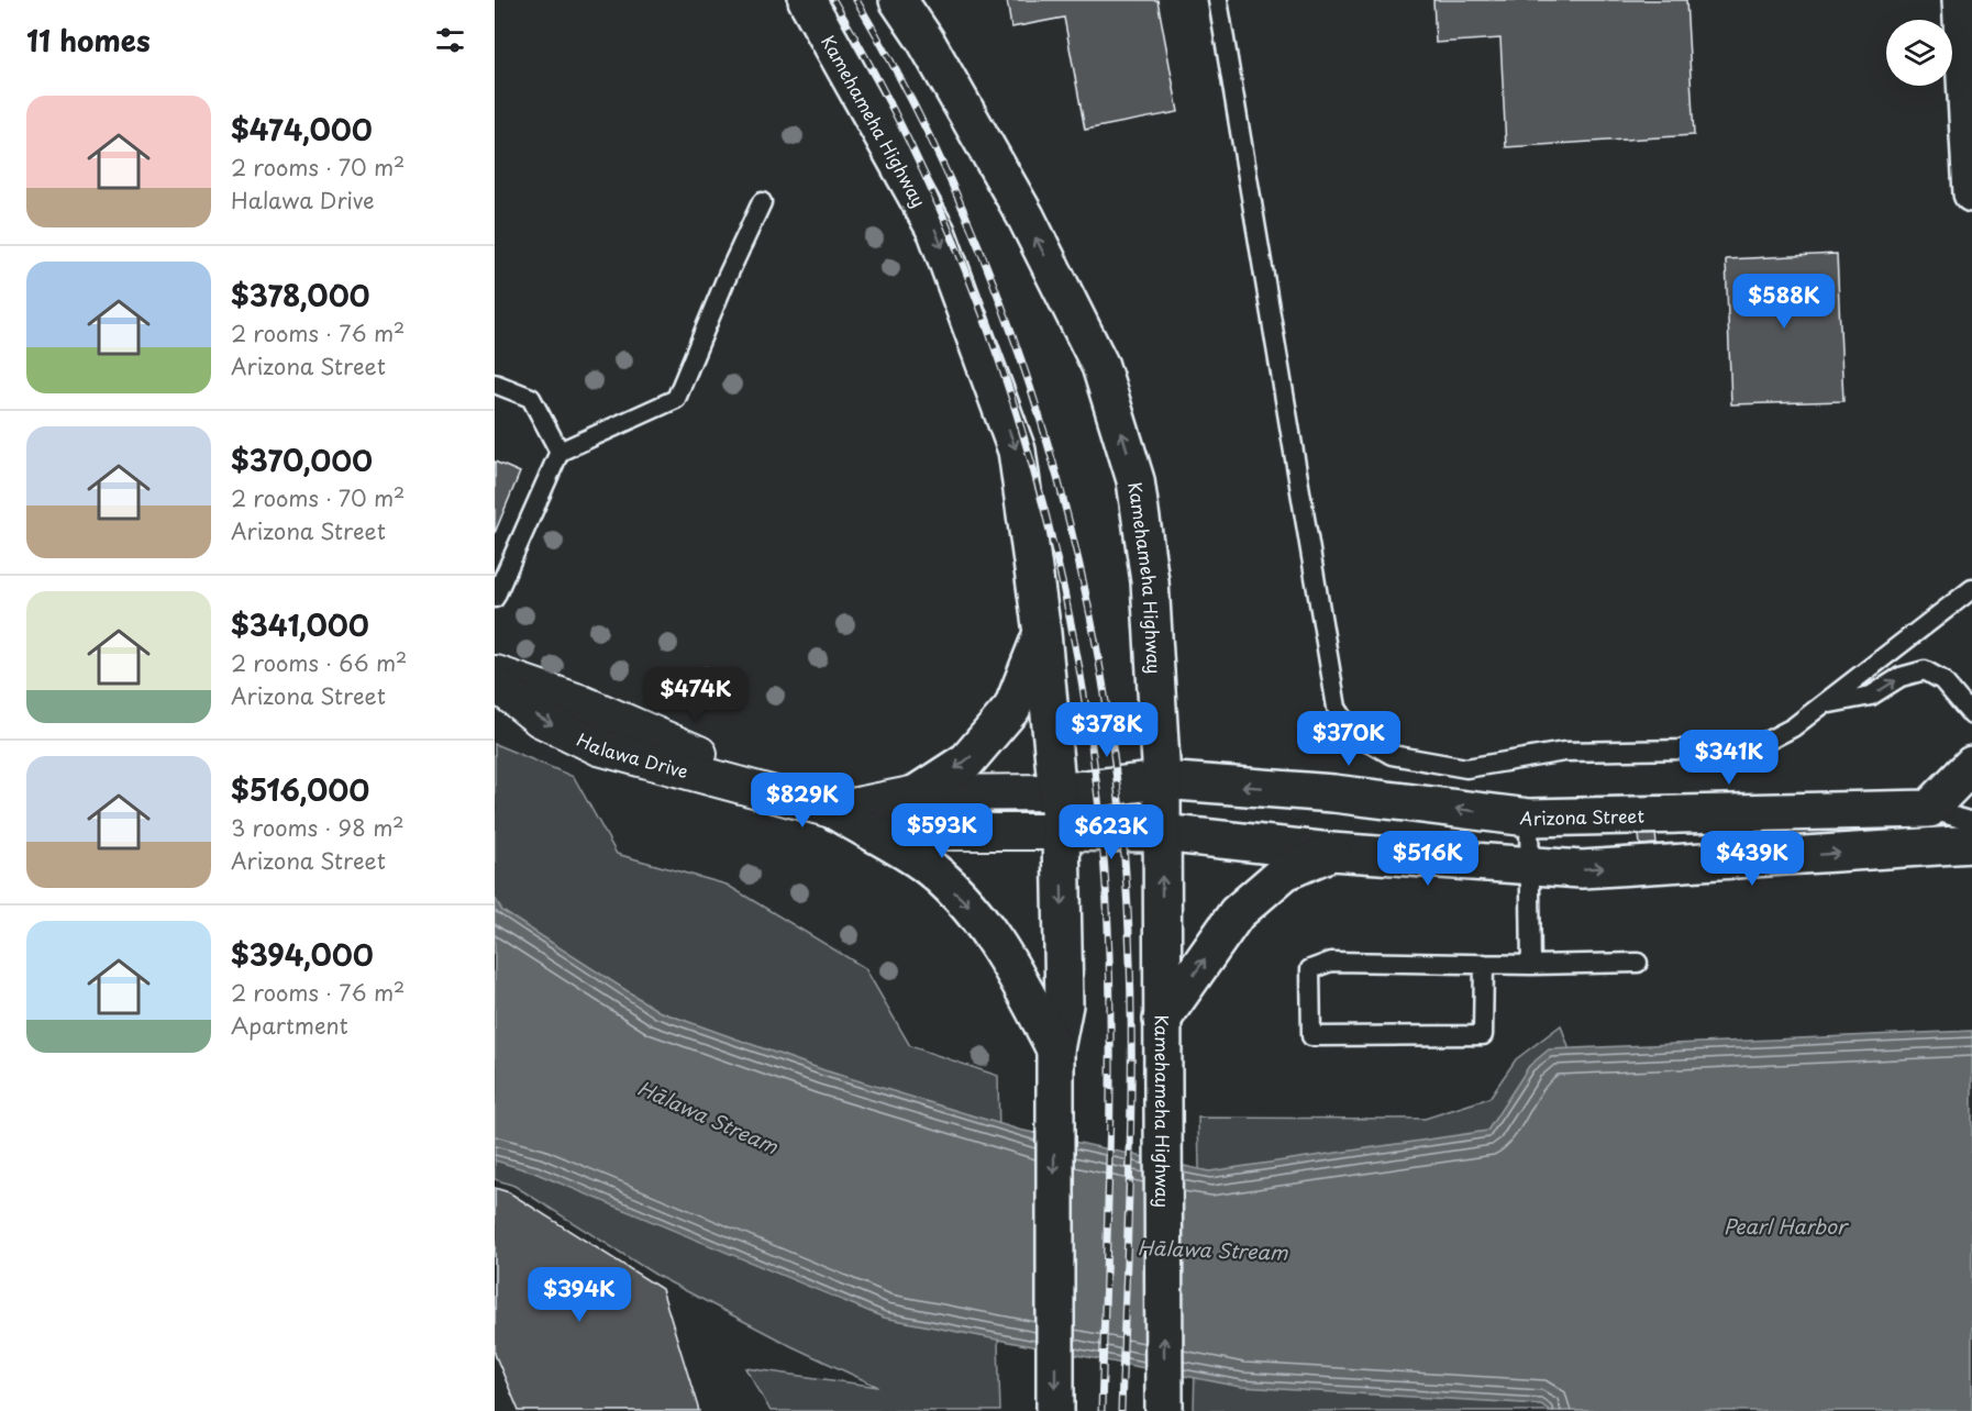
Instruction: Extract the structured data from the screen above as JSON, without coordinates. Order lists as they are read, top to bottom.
{
  "streets": {
    "main road": ["Kamehameha Highway", "Arizona Street"],
    "street": ["Halawa Drive"]
  },
  "crossings": [
    ["Kamehameha Highway", "Halawa Drive"],
    ["Kamehameha Highway", "Arizona Street"],
    ["Halawa Drive", "Arizona Street"]
  ],
  "water": ["Hālawa Stream", "Pearl Harbor"],
  "page": {
    "heading": "11 homes",
    "list": [
      {
        "name": "$474,000",
        "note": "2 rooms · 70 m² · Halawa Drive"
      },
      {
        "name": "$378,000",
        "note": "2 rooms · 76 m² · Arizona Street"
      },
      {
        "name": "$370,000",
        "note": "2 rooms · 70 m² · Arizona Street"
      },
      {
        "name": "$341,000",
        "note": "2 rooms · 66 m² · Arizona Street"
      },
      {
        "name": "$516,000",
        "note": "3 rooms · 98 m² · Arizona Street"
      },
      {
        "name": "$394,000",
        "note": "2 rooms · 76 m² · Apartment"
      }
    ],
    "price": [
      "$588K",
      "$474K",
      "$378K",
      "$370K",
      "$341K",
      "$829K",
      "$593K",
      "$623K",
      "$516K",
      "$439K",
      "$394K"
    ]
  }
}
